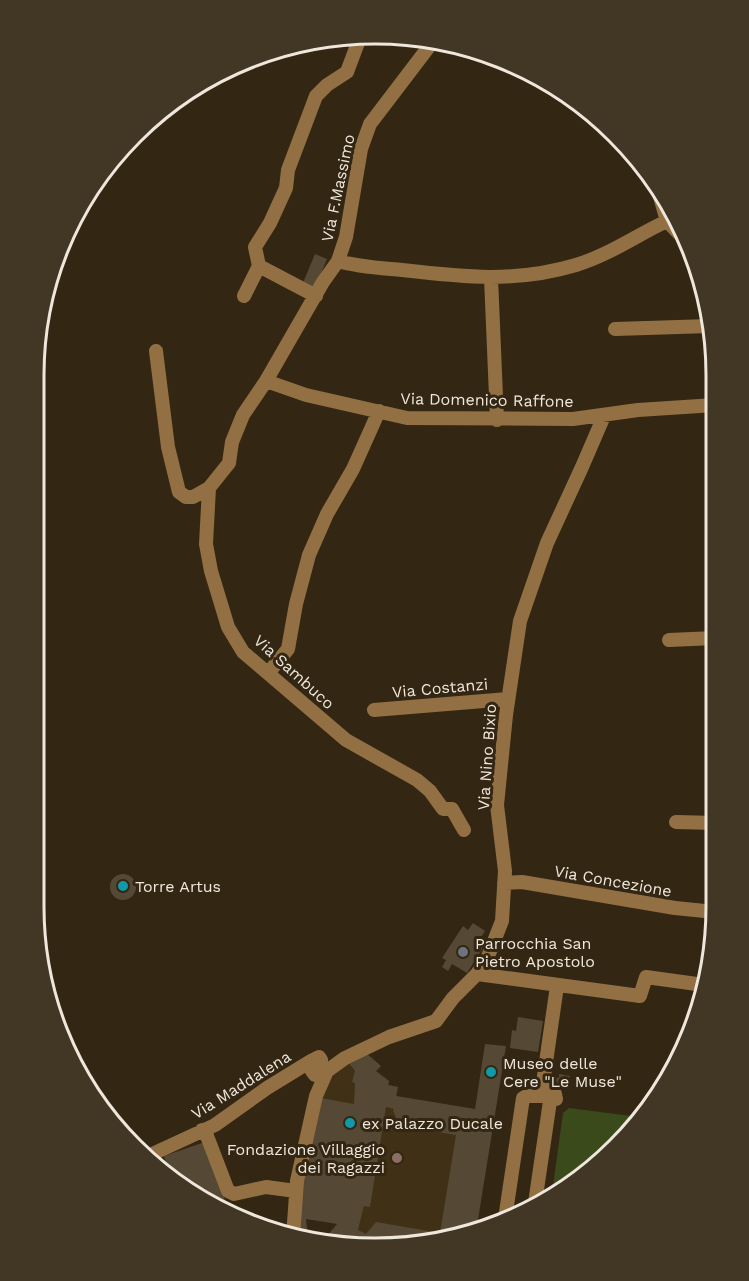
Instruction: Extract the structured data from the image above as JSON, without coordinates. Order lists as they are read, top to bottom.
{
  "streets": {
    "street": [
      "Via F.Massimo",
      "Via Domenico Raffone",
      "Via Sambuco",
      "Via Costanzi",
      "Via Nino Bixio",
      "Via Concezione",
      "Via Maddalena"
    ]
  },
  "crossings": [
    ["Via F.Massimo", "Via Domenico Raffone"],
    ["Via Domenico Raffone", "Via Nino Bixio"],
    ["Via Costanzi", "Via Nino Bixio"],
    ["Via Nino Bixio", "Via Concezione"],
    ["Via Nino Bixio", "Via Maddalena"]
  ],
  "places": [
    "Torre Artus",
    "Parrocchia San Pietro Apostolo",
    "Museo delle Cere \"Le Muse\"",
    "ex Palazzo Ducale",
    "Fondazione Villaggio dei Ragazzi"
  ]
}
